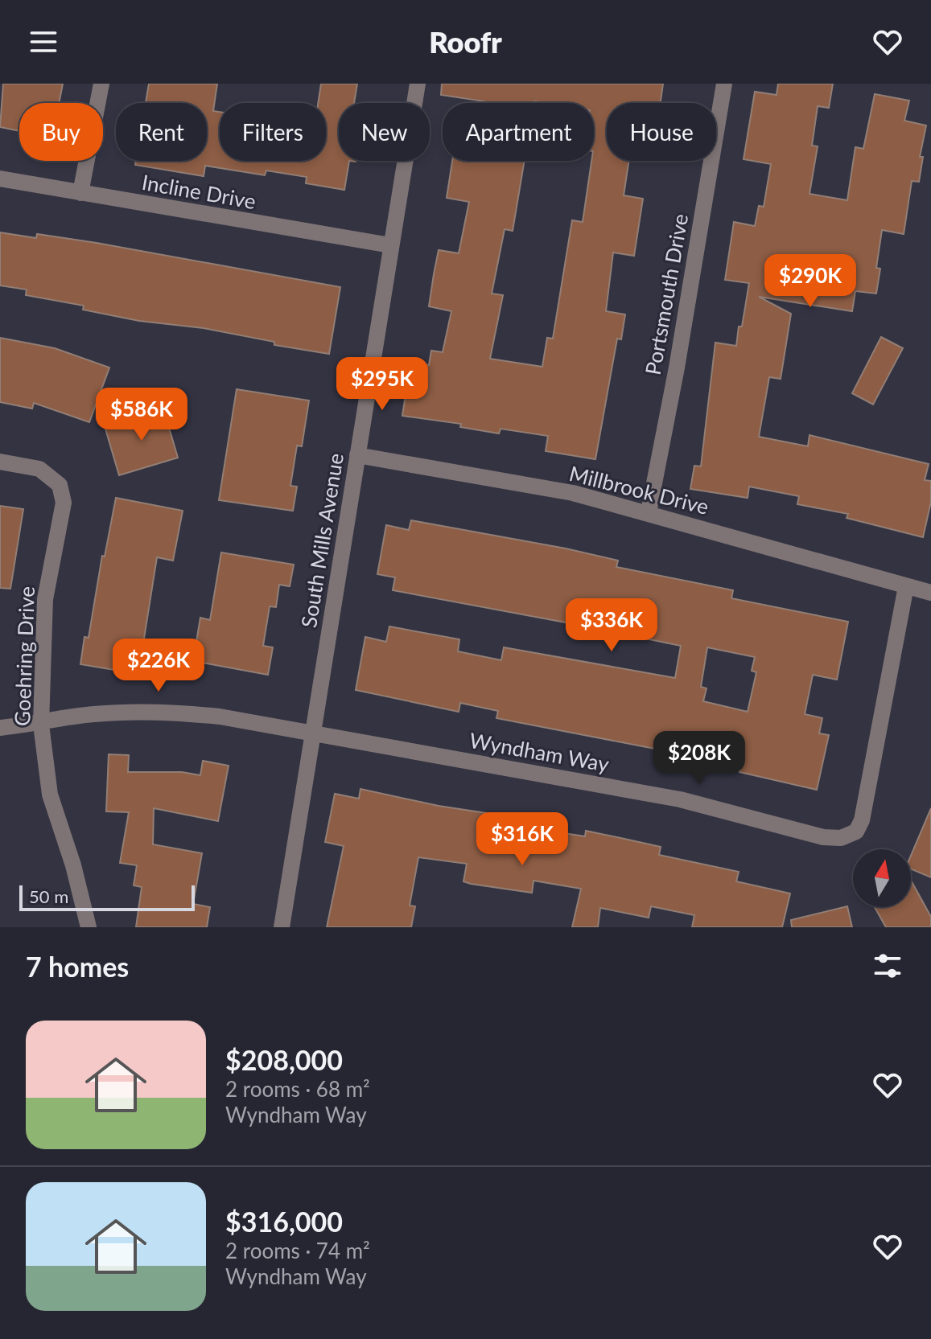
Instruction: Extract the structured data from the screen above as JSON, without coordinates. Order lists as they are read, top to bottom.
{
  "streets": {
    "street": [
      "Incline Drive",
      "Portsmouth Drive",
      "Millbrook Drive",
      "South Mills Avenue",
      "Goehring Drive",
      "Wyndham Way"
    ]
  },
  "crossings": [
    ["Incline Drive", "South Mills Avenue"],
    ["Portsmouth Drive", "Millbrook Drive"],
    ["Millbrook Drive", "South Mills Avenue"],
    ["Millbrook Drive", "Wyndham Way"],
    ["South Mills Avenue", "Wyndham Way"],
    ["Goehring Drive", "Wyndham Way"]
  ],
  "scale_bar": "50 m",
  "north": "top",
  "page": {
    "header": "Roofr",
    "chip": [
      "Buy",
      "Rent",
      "Filters",
      "New",
      "Apartment",
      "House"
    ],
    "price": [
      "$290K",
      "$295K",
      "$586K",
      "$336K",
      "$226K",
      "$208K",
      "$316K"
    ],
    "scale": "50 m",
    "heading": "7 homes",
    "list": [
      {
        "name": "$208,000",
        "note": "2 rooms · 68 m² · Wyndham Way"
      },
      {
        "name": "$316,000",
        "note": "2 rooms · 74 m² · Wyndham Way"
      }
    ]
  }
}
